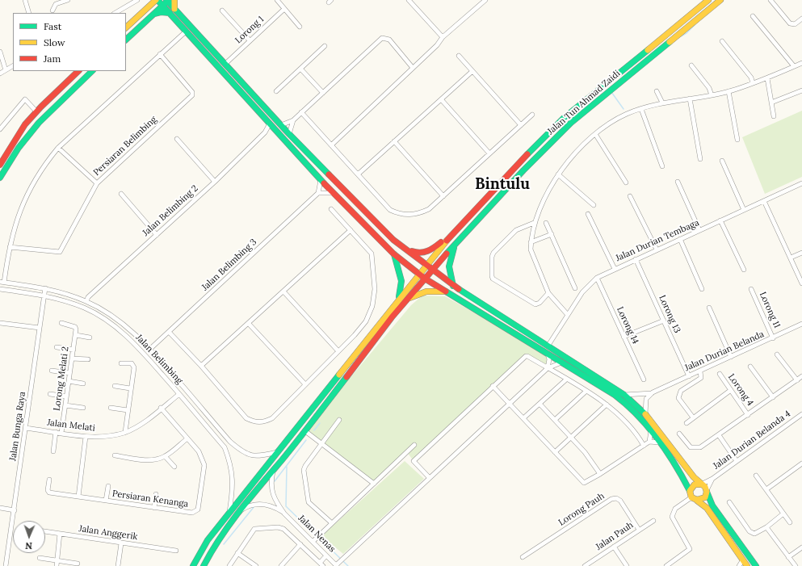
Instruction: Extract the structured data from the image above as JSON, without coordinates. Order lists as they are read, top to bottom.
{
  "streets": {
    "main road": ["Jalan Tun Ahmad Zaidi"],
    "street": [
      "Lorong 1",
      "Persiaran Belimbing",
      "Jalan Belimbing 2",
      "Jalan Durian Tembaga",
      "Jalan Belimbing 3",
      "Lorong 11",
      "Lorong 13",
      "Lorong 14",
      "Jalan Durian Belanda",
      "Jalan Belimbing",
      "Lorong Melati 2",
      "Lorong 4",
      "Jalan Melati",
      "Jalan Bunga Raya",
      "Jalan Durian Belanda 4",
      "Persiaran Kenanga",
      "Lorong Pauh",
      "Jalan Anggerik",
      "Jalan Nenas",
      "Jalan Pauh"
    ]
  },
  "crossings": [
    ["Jalan Tun Ahmad Zaidi", "Jalan Nenas"],
    ["Persiaran Belimbing", "Jalan Belimbing"],
    ["Jalan Belimbing 2", "Jalan Belimbing"],
    ["Jalan Durian Tembaga", "Lorong 13"],
    ["Jalan Durian Tembaga", "Lorong 14"],
    ["Jalan Belimbing 3", "Jalan Belimbing"],
    ["Lorong 11", "Jalan Durian Belanda"],
    ["Lorong 13", "Jalan Durian Belanda"],
    ["Jalan Belimbing", "Jalan Melati"],
    ["Jalan Belimbing", "Jalan Bunga Raya"],
    ["Lorong Melati 2", "Jalan Melati"],
    ["Jalan Melati", "Jalan Bunga Raya"],
    ["Jalan Melati", "Persiaran Kenanga"],
    ["Lorong Pauh", "Jalan Pauh"]
  ],
  "districts": ["Bintulu"],
  "legend": ["Fast", "Slow", "Jam"],
  "north": "bottom"
}
